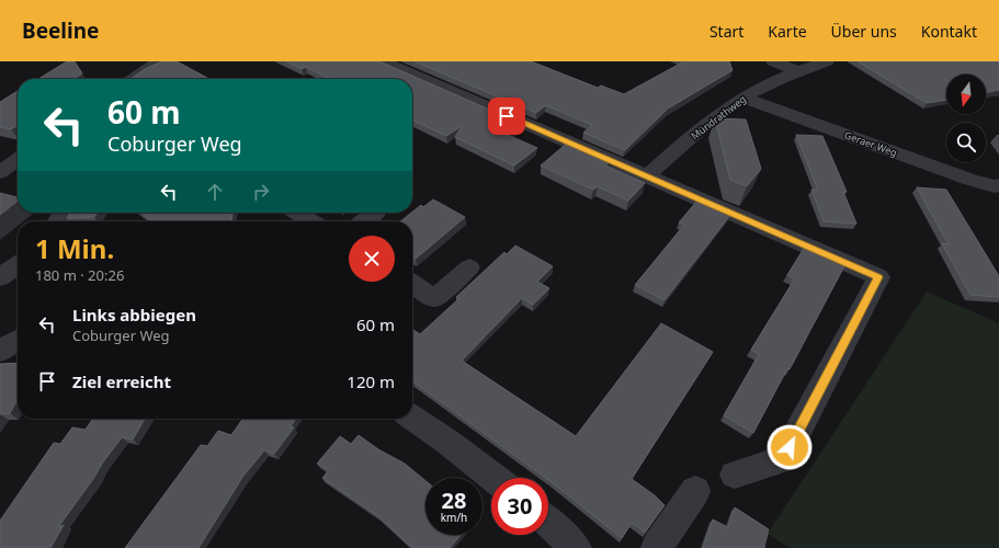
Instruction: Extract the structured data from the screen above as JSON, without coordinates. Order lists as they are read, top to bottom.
{
  "streets": {
    "street": ["Mündrathweg", "Geraer Weg"]
  },
  "crossings": [
    ["Mündrathweg", "Geraer Weg"]
  ],
  "north": "bottom",
  "page": {
    "header": "Beeline",
    "nav": [
      "Start",
      "Karte",
      "Über uns",
      "Kontakt"
    ],
    "turn": ["60 m", "Coburger Weg"],
    "heading": ["1 Min.", "180 m · 20:26"],
    "list": [
      {
        "name": "Links abbiegen",
        "note": "Coburger Weg",
        "value": "60 m"
      },
      {
        "name": "Ziel erreicht",
        "value": "120 m"
      }
    ],
    "speed": "28 km/h",
    "limit": "30"
  }
}
